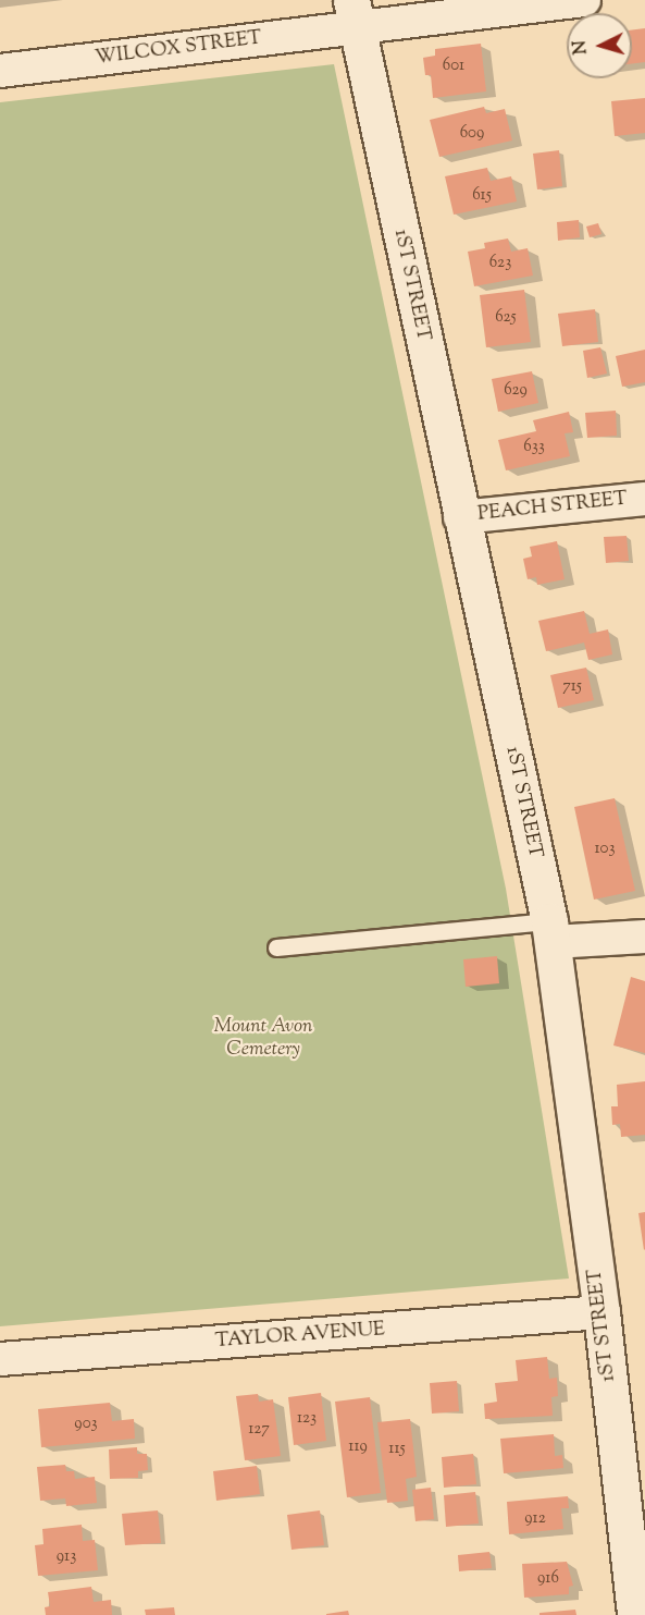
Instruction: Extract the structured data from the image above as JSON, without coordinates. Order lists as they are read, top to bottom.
{
  "streets": {
    "street": [
      "WILCOX STREET",
      "1ST STREET",
      "PEACH STREET",
      "TAYLOR AVENUE"
    ]
  },
  "crossings": [
    ["WILCOX STREET", "1ST STREET"],
    ["1ST STREET", "PEACH STREET"],
    ["1ST STREET", "TAYLOR AVENUE"]
  ],
  "parks": ["Mount Avon Cemetery"],
  "house_numbers": [
    "601",
    "609",
    "615",
    "623",
    "625",
    "629",
    "633",
    "715",
    "103",
    "123",
    "903",
    "127",
    "119",
    "115",
    "912",
    "913",
    "916"
  ],
  "north": "left"
}
